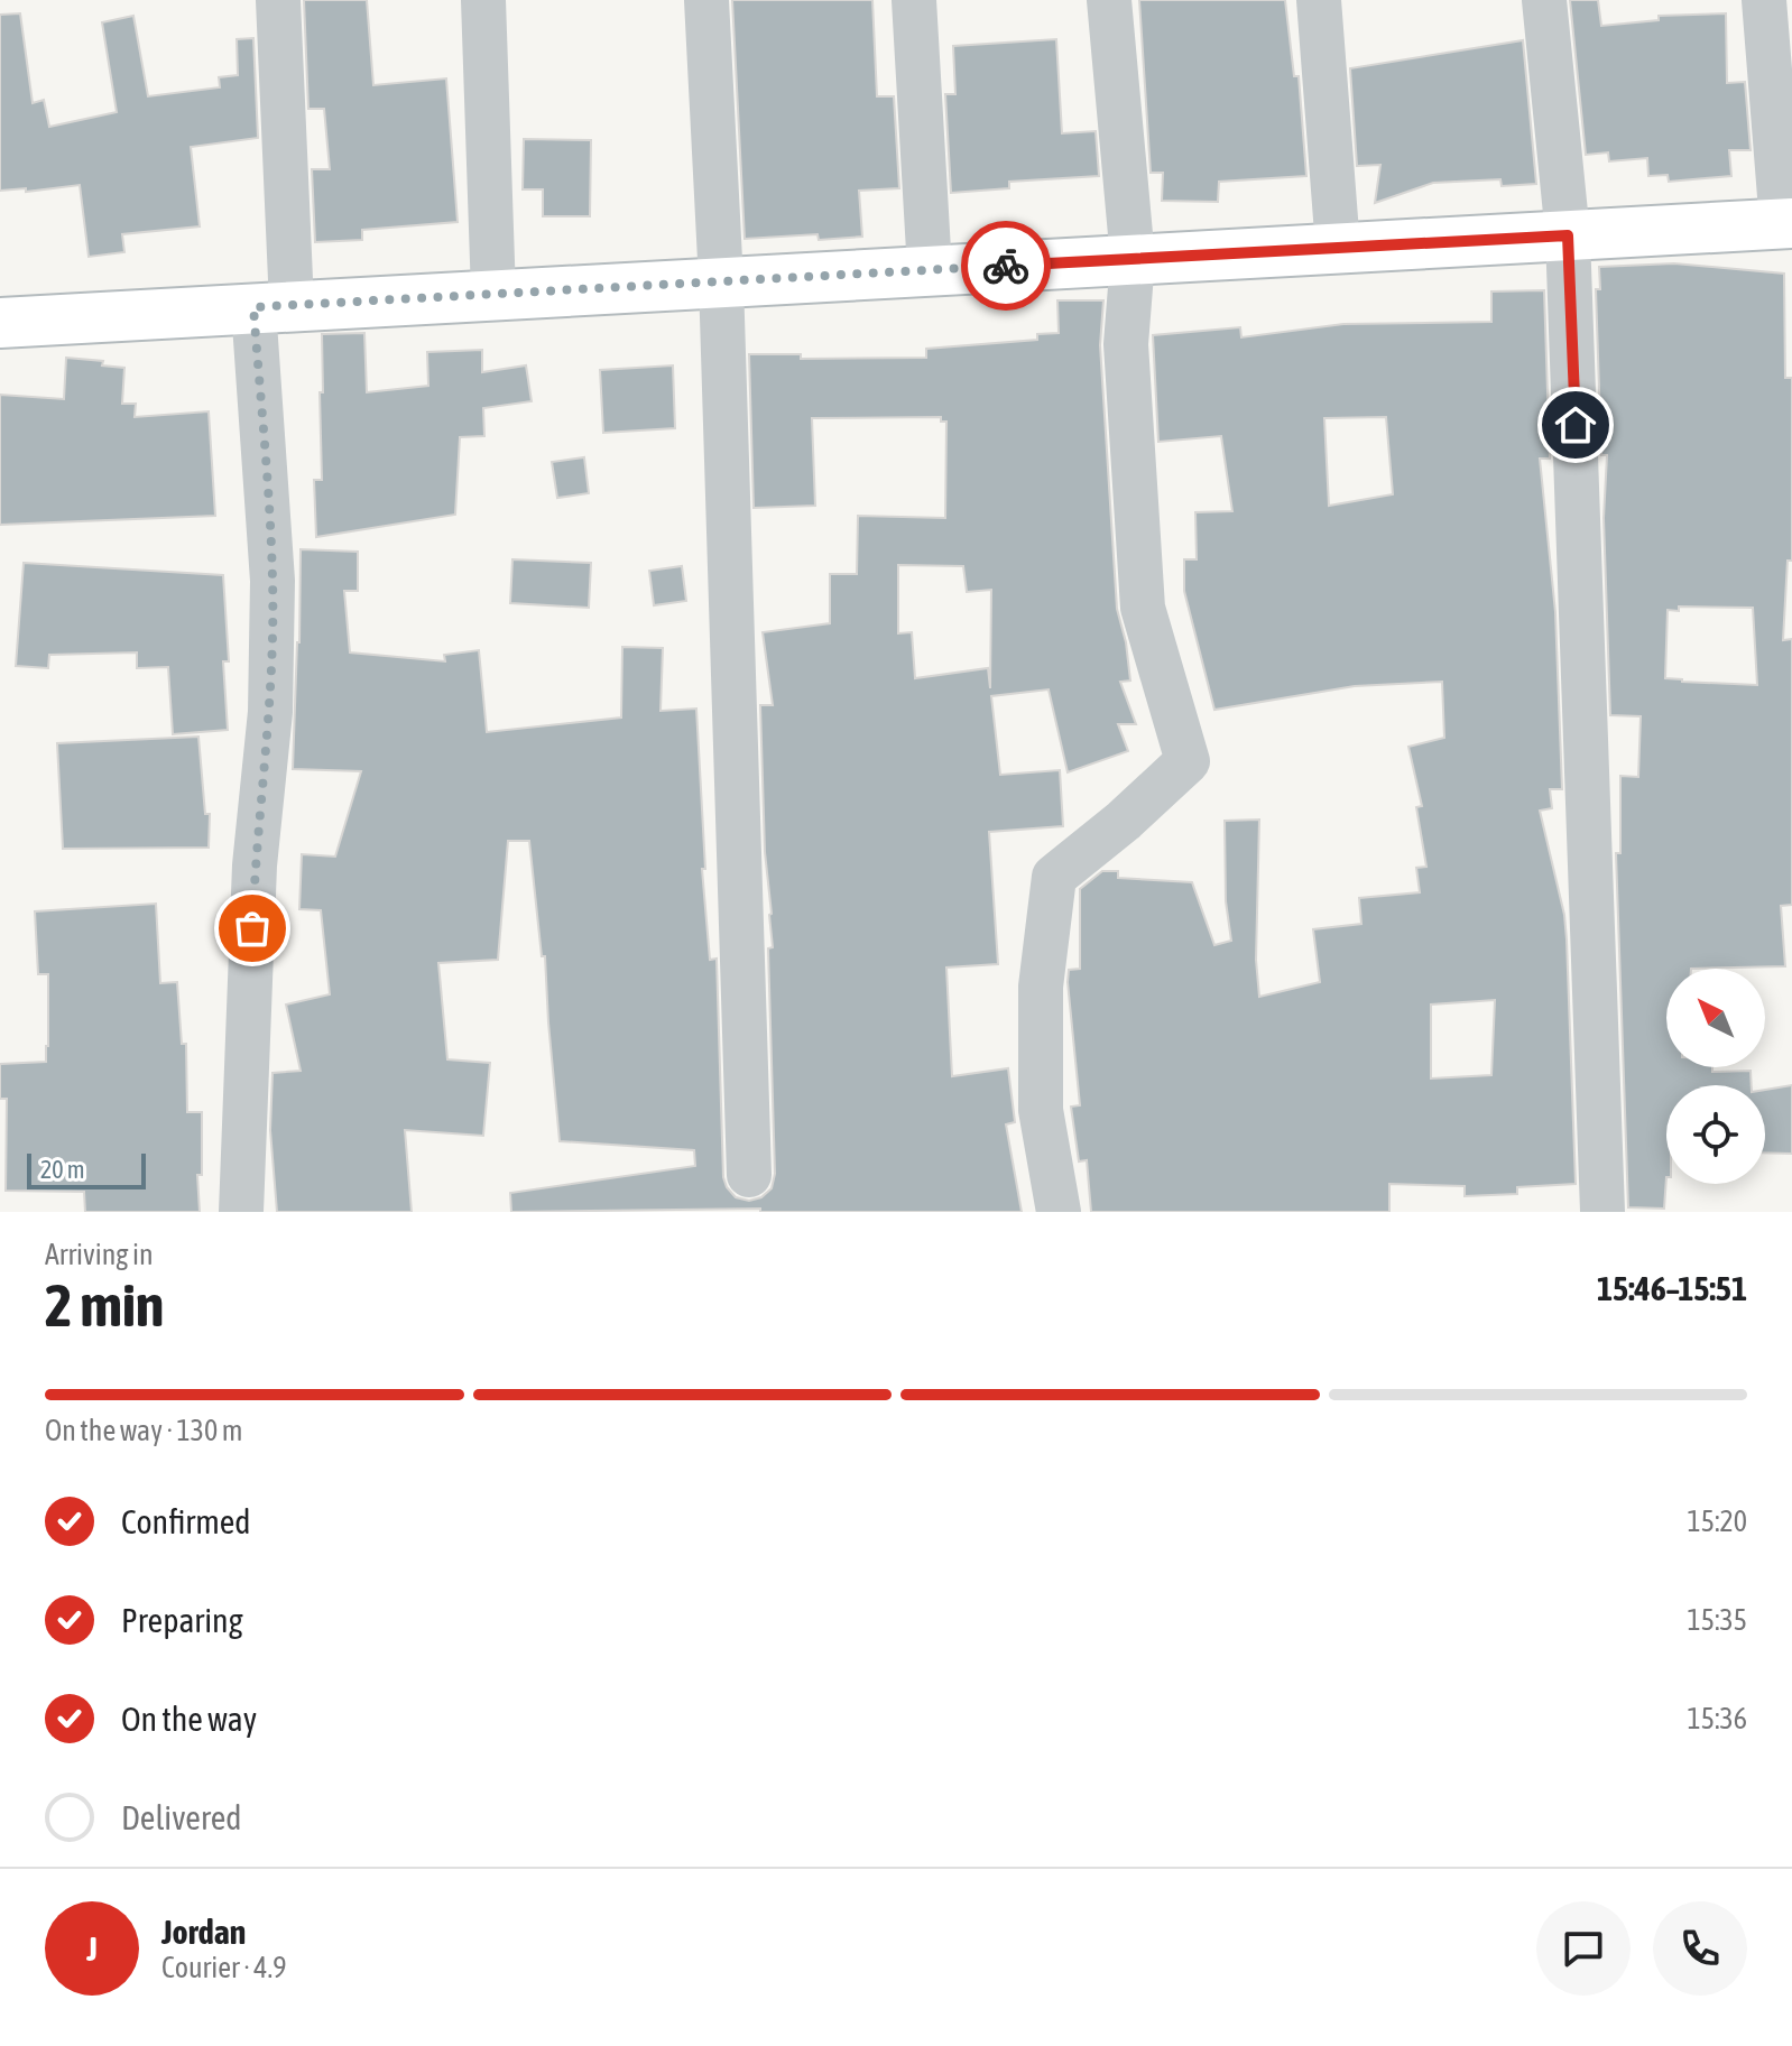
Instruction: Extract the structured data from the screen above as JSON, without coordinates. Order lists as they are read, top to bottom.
{
  "scale_bar": "20 m",
  "north": "top left",
  "page": {
    "scale": "20 m",
    "heading": ["2 min", "Arriving in", "15:46–15:51"],
    "panel": ["Jordan", "Courier · 4.9"],
    "bar": "On the way · 130 m",
    "list": [
      ["Confirmed", "15:20"],
      ["Preparing", "15:35"],
      ["On the way", "15:36"],
      "Delivered"
    ],
    "round": "J"
  }
}
